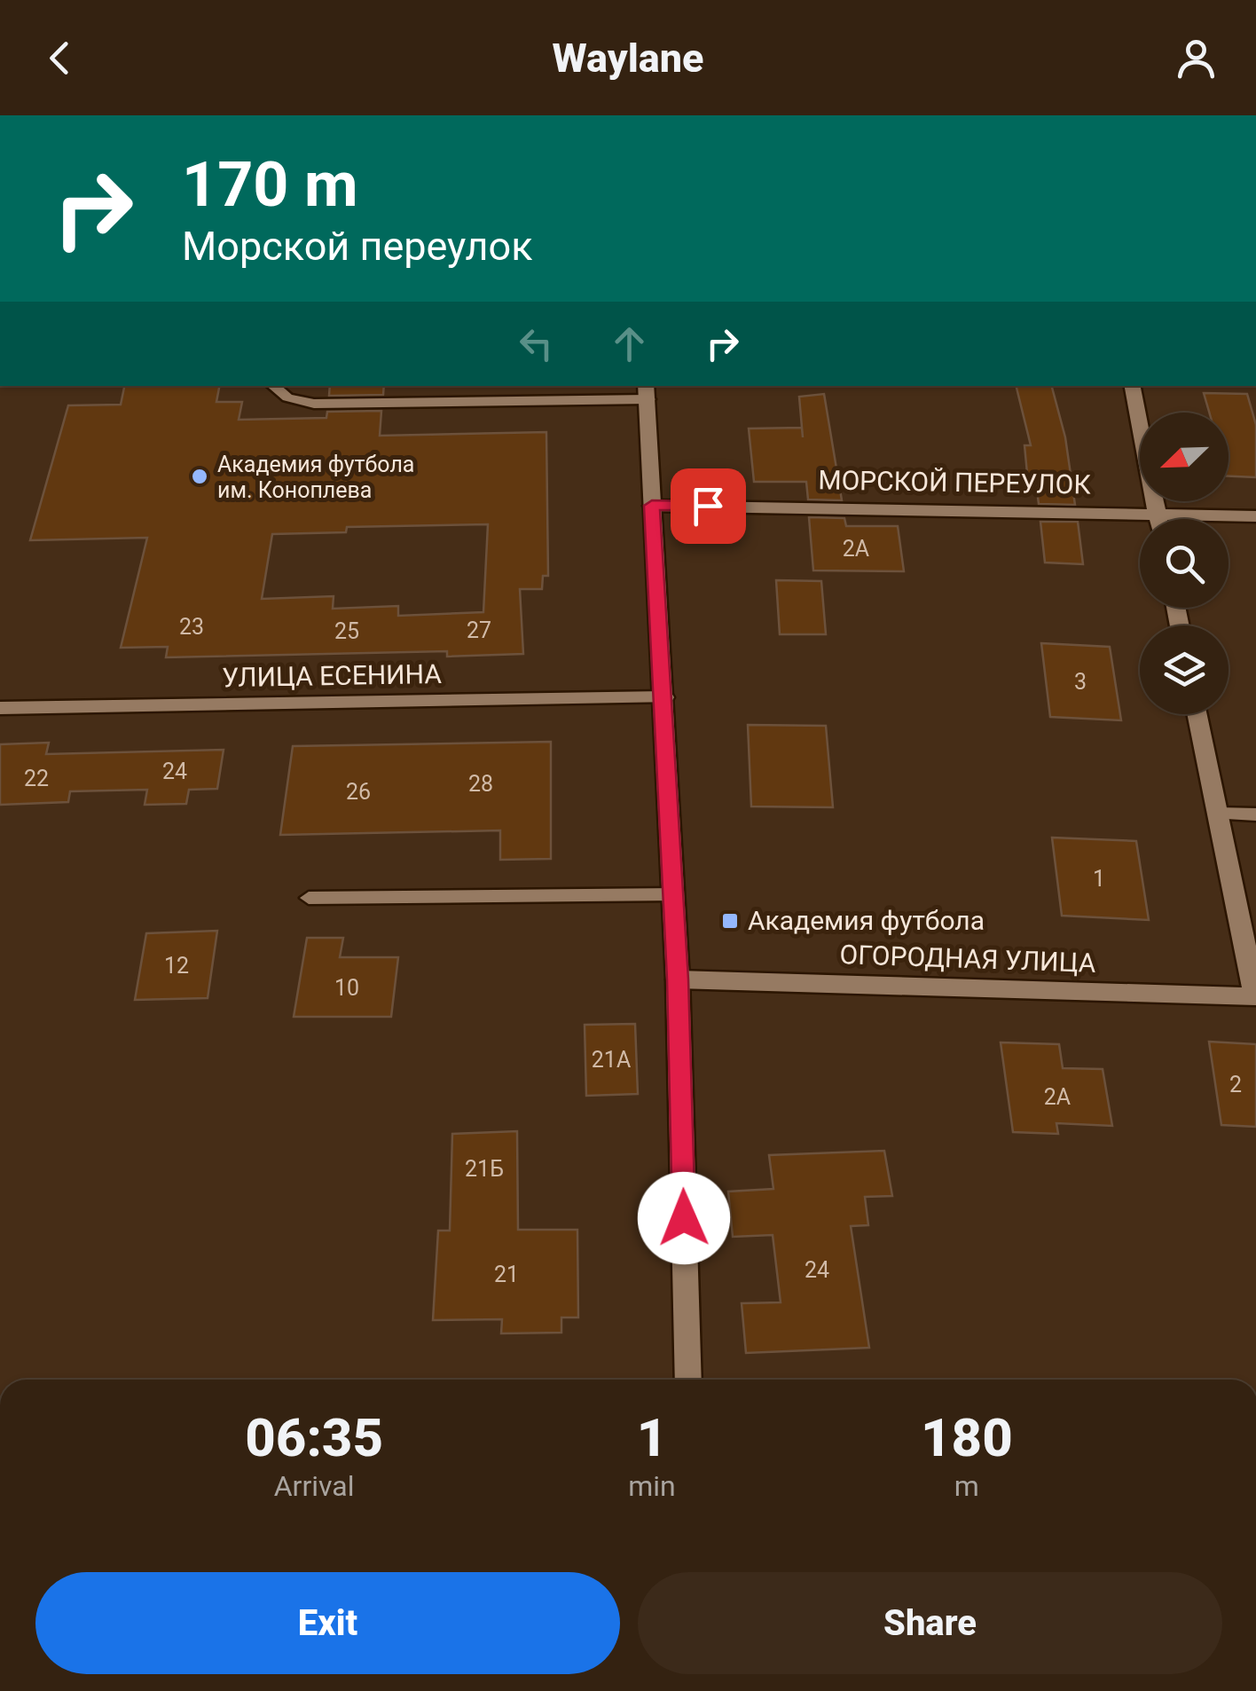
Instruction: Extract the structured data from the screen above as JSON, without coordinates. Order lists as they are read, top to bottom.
{
  "streets": {
    "street": ["МОРСКОЙ ПЕРЕУЛОК", "УЛИЦА ЕСЕНИНА", "ОГОРОДНАЯ УЛИЦА"]
  },
  "places": {
    "other": ["Академия футбола им. Коноплева"],
    "transit": ["Академия футбола"]
  },
  "house_numbers": [
    "2А",
    "23",
    "27",
    "25",
    "3",
    "24",
    "22",
    "28",
    "26",
    "1",
    "12",
    "10",
    "21А",
    "2",
    "2А",
    "21Б",
    "24",
    "21"
  ],
  "north": "bottom left",
  "page": {
    "header": "Waylane",
    "turn": ["170 m", "Морской переулок"],
    "eta": [
      "06:35",
      "Arrival",
      "1",
      "min",
      "180",
      "m"
    ],
    "buttons": ["Exit", "Share"]
  }
}
